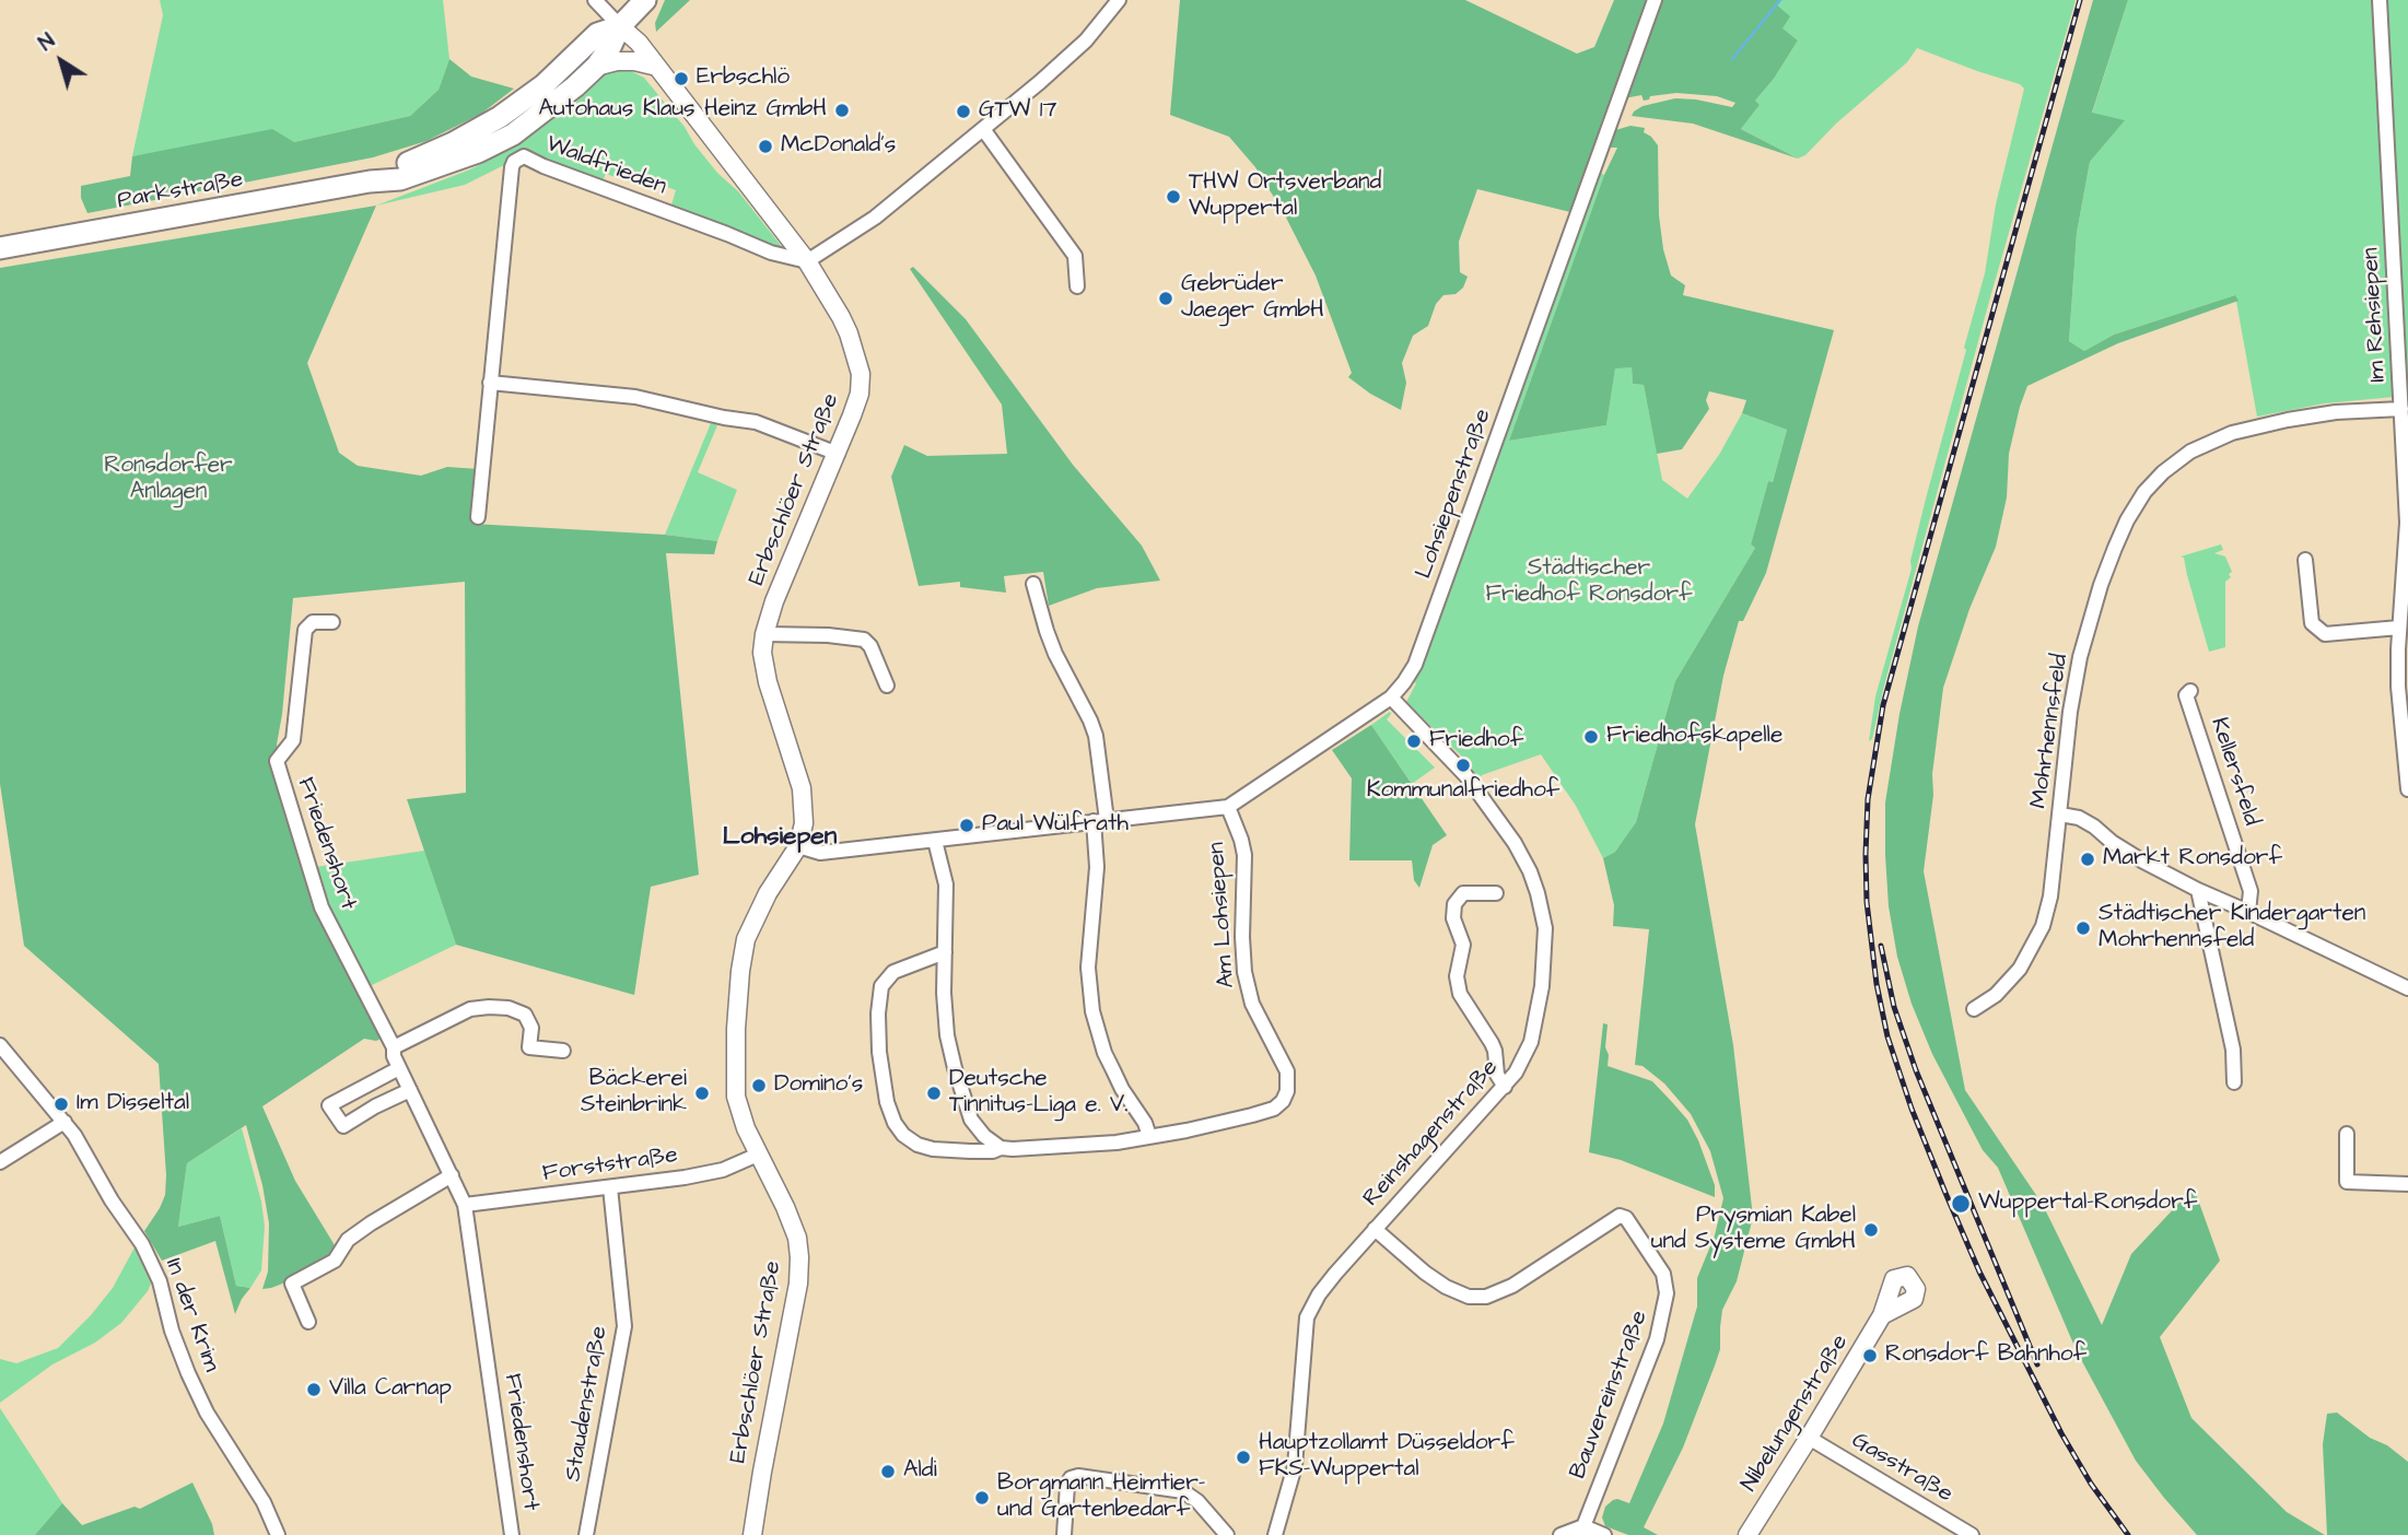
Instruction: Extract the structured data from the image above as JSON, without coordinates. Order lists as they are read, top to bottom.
{
  "streets": {
    "main road": ["Parkstraße"],
    "street": [
      "Waldfrieden",
      "Im Rehsiepen",
      "Erbschlöer Straße",
      "Lohsiepenstraße",
      "Mohrhennsfeld",
      "Kellersfeld",
      "Friedenshort",
      "Am Lohsiepen",
      "Reinshagenstraße",
      "Forststraße",
      "In der Krim",
      "Bauvereinstraße",
      "Staudenstraße",
      "Nibelungenstraße",
      "Gasstraße"
    ]
  },
  "crossings": [
    ["Waldfrieden", "Erbschlöer Straße"],
    ["Parkstraße", "Erbschlöer Straße"],
    ["Im Rehsiepen", "Mohrhennsfeld"],
    ["Erbschlöer Straße", "Lohsiepenstraße"],
    ["Erbschlöer Straße", "Forststraße"],
    ["Lohsiepenstraße", "Am Lohsiepen"],
    ["Lohsiepenstraße", "Reinshagenstraße"],
    ["Friedenshort", "Forststraße"],
    ["Reinshagenstraße", "Bauvereinstraße"],
    ["Forststraße", "Staudenstraße"],
    ["Nibelungenstraße", "Gasstraße"]
  ],
  "districts": ["Lohsiepen"],
  "parks": ["Ronsdorfer Anlagen", "Städtischer Friedhof Ronsdorf"],
  "places": [
    "Erbschlö",
    "Autohaus Klaus Heinz GmbH",
    "GTW 17",
    "McDonald's",
    "THW Ortsverband Wuppertal",
    "Gebrüder Jaeger GmbH",
    "Friedhofskapelle",
    "Friedhof",
    "Kommunalfriedhof",
    "Paul Wülfrath",
    "Markt Ronsdorf",
    "Städtischer Kindergarten Mohrhennsfeld",
    "Domino's",
    "Bäckerei Steinbrink",
    "Deutsche Tinnitus-Liga e. V.",
    "Im Disseltal",
    "Wuppertal-Ronsdorf",
    "Prysmian Kabel und Systeme GmbH",
    "Ronsdorf Bahnhof",
    "Villa Carnap",
    "Hauptzollamt Düsseldorf FKS-Wuppertal",
    "Aldi",
    "Borgmann Heimtier- und Gartenbedarf"
  ],
  "north": "top left"
}
